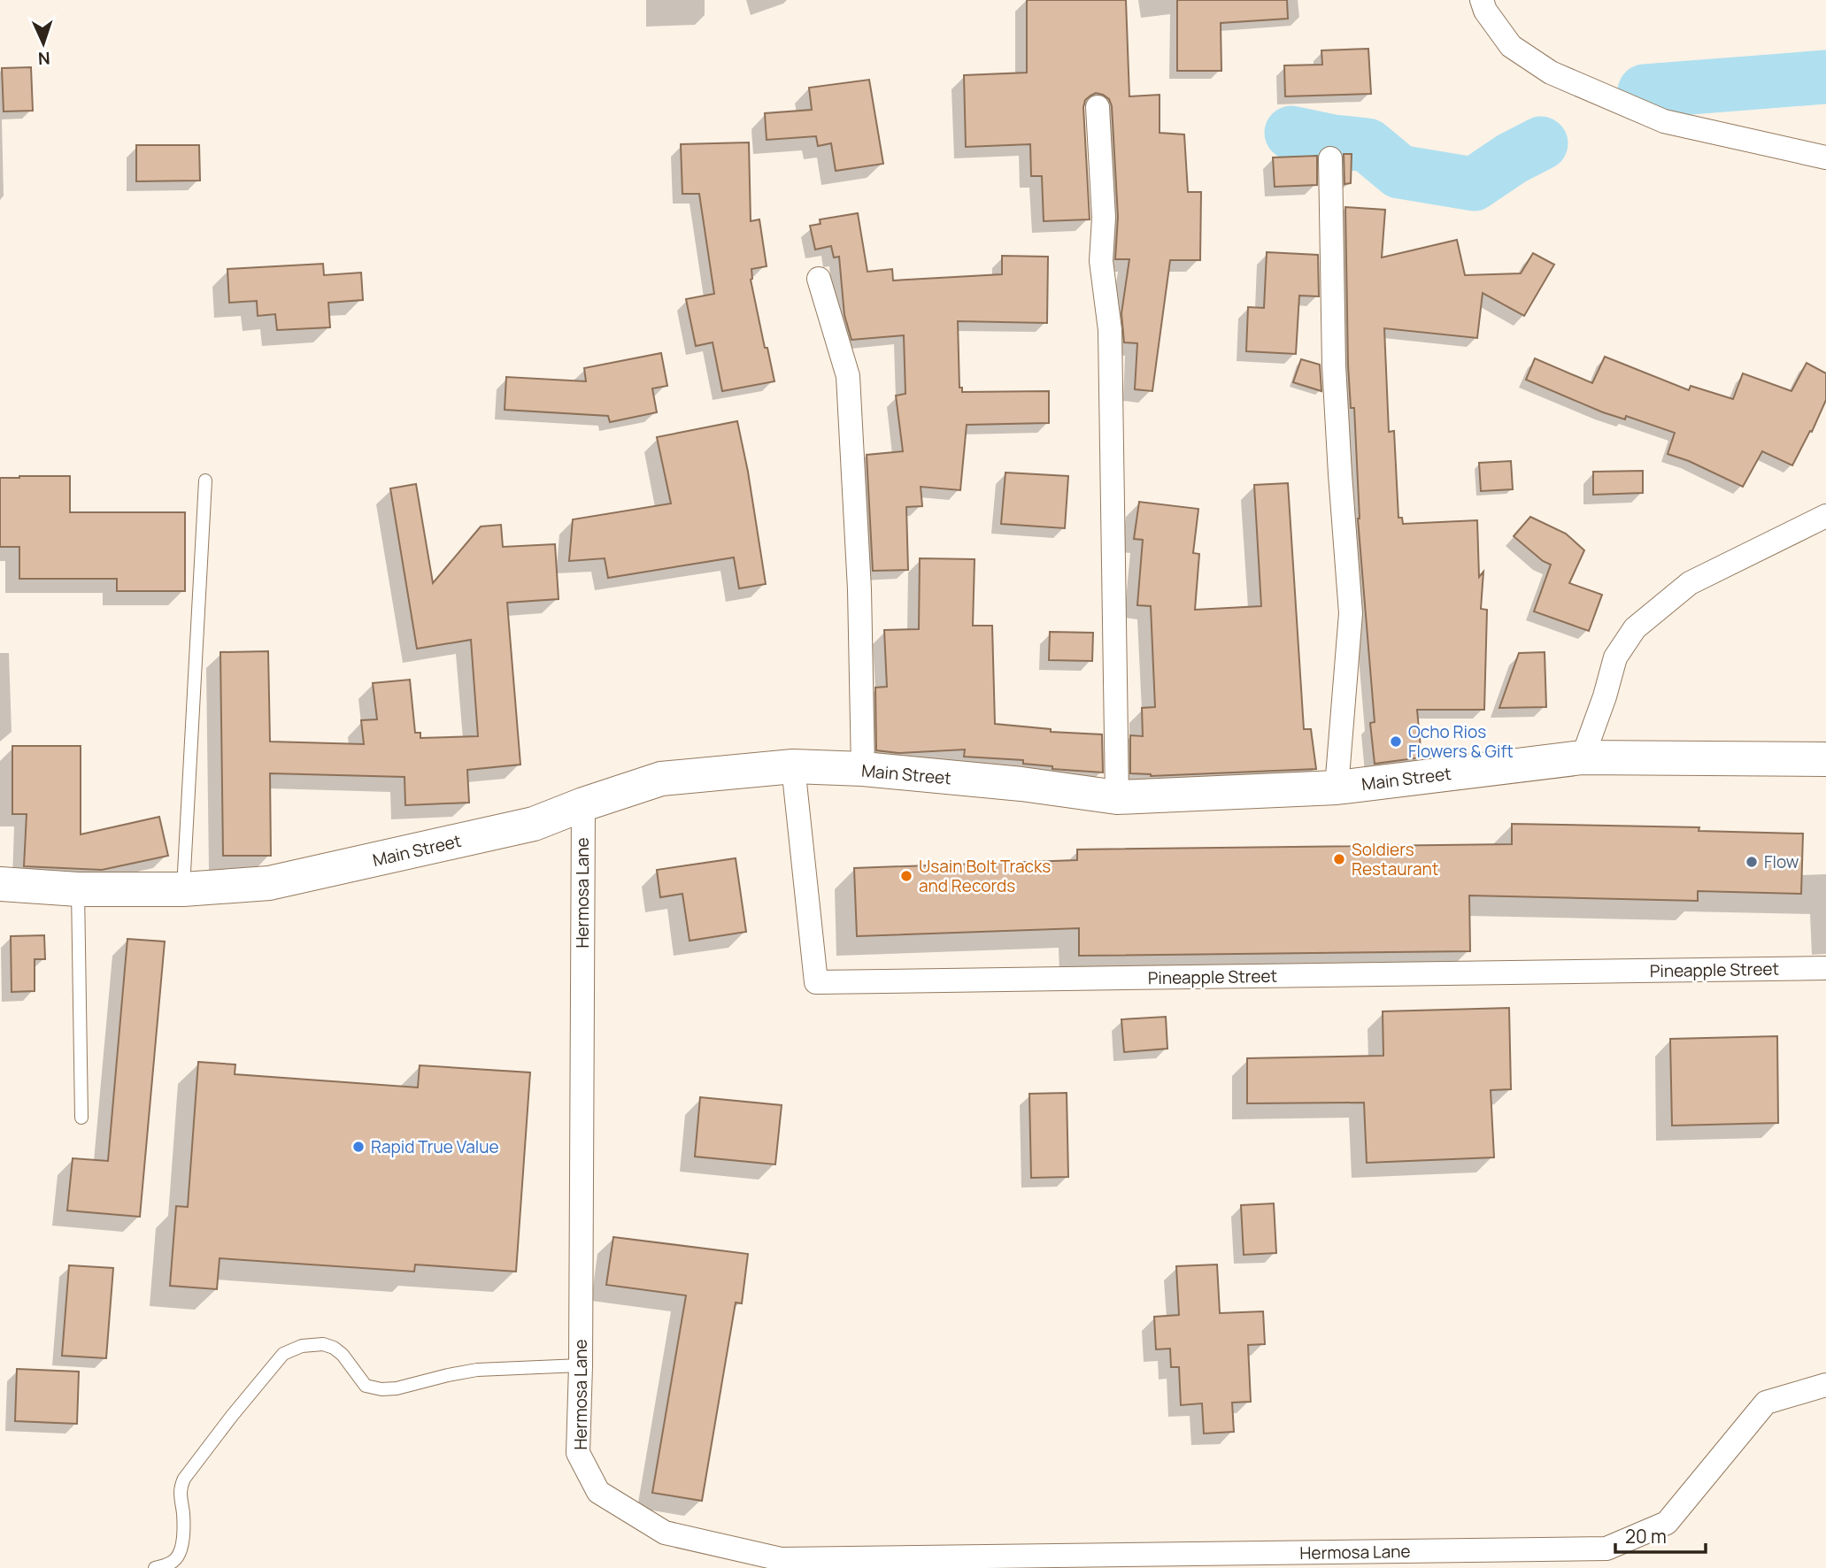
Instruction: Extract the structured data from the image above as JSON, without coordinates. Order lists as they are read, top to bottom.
{
  "streets": {
    "street": ["Main Street", "Hermosa Lane", "Pineapple Street"]
  },
  "crossings": [
    ["Main Street", "Hermosa Lane"],
    ["Main Street", "Pineapple Street"]
  ],
  "places": [
    "Ocho Rios Flowers & Gift",
    "Soldiers Restaurant",
    "Flow",
    "Usain Bolt Tracks and Records",
    "Rapid True Value"
  ],
  "scale_bar": "20 m",
  "north": "bottom"
}
